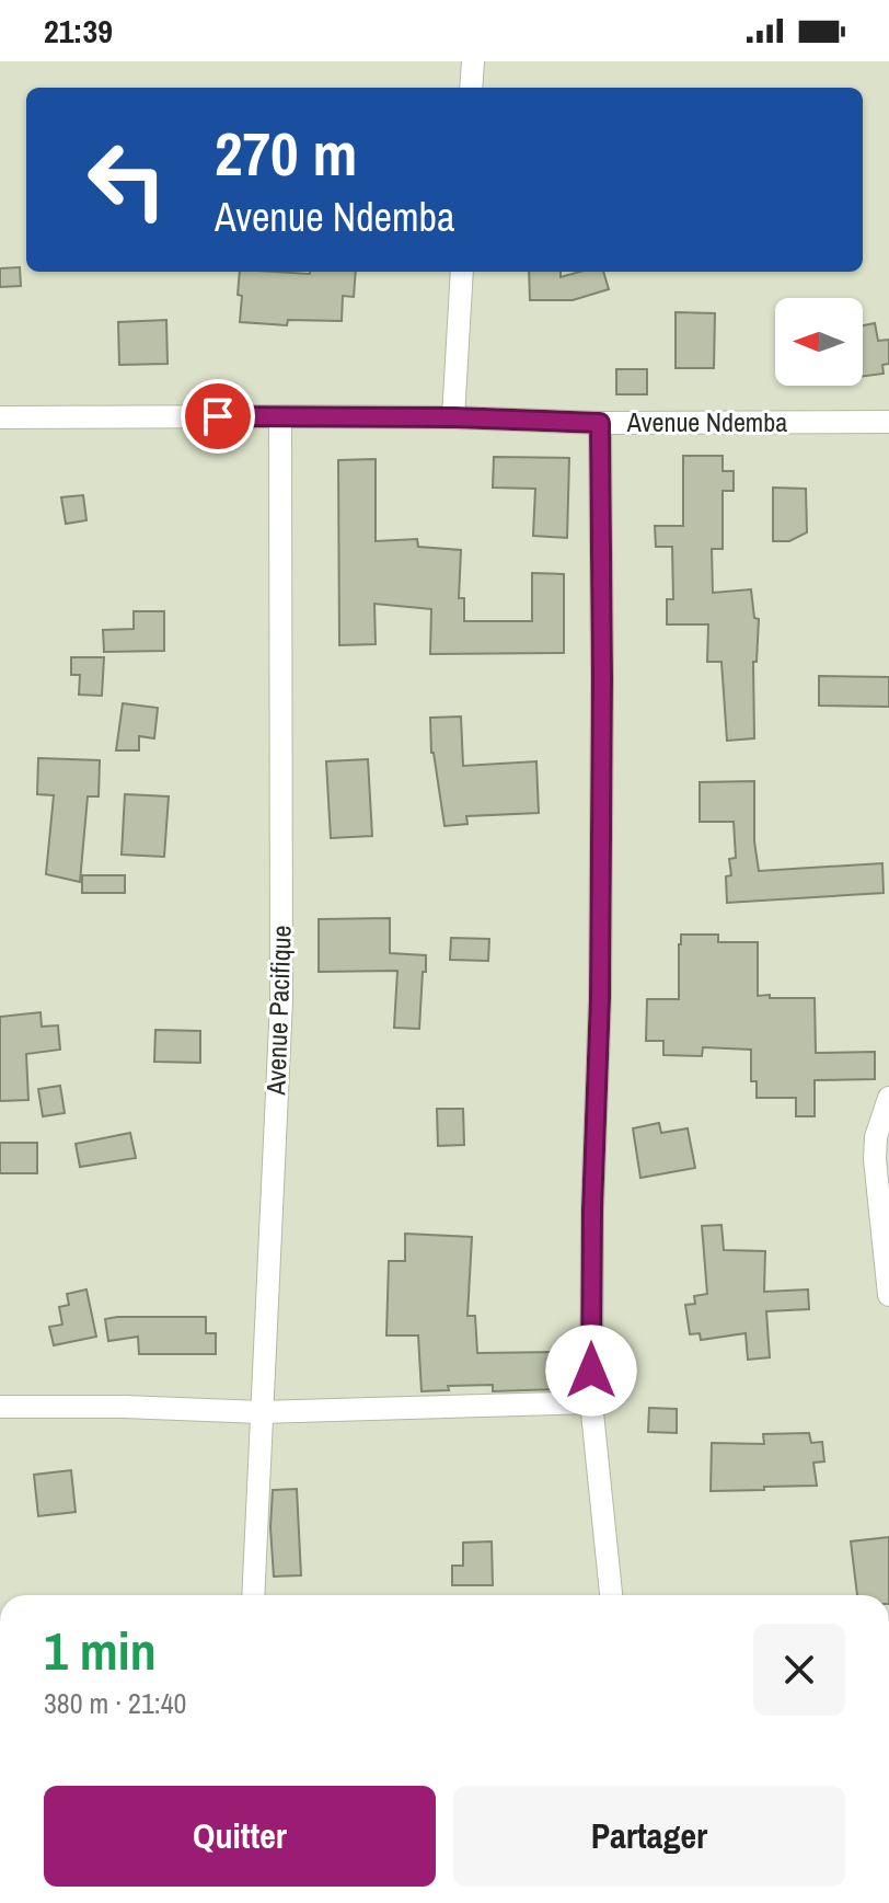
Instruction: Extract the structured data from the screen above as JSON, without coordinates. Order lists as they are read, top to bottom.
{
  "streets": {
    "street": ["Avenue Ndemba", "Avenue Pacifique"]
  },
  "crossings": [
    ["Avenue Ndemba", "Avenue Pacifique"]
  ],
  "north": "left",
  "page": {
    "status": "21:39",
    "turn": ["270 m", "Avenue Ndemba"],
    "heading": ["1 min", "380 m · 21:40"],
    "buttons": ["Quitter", "Partager"]
  }
}
